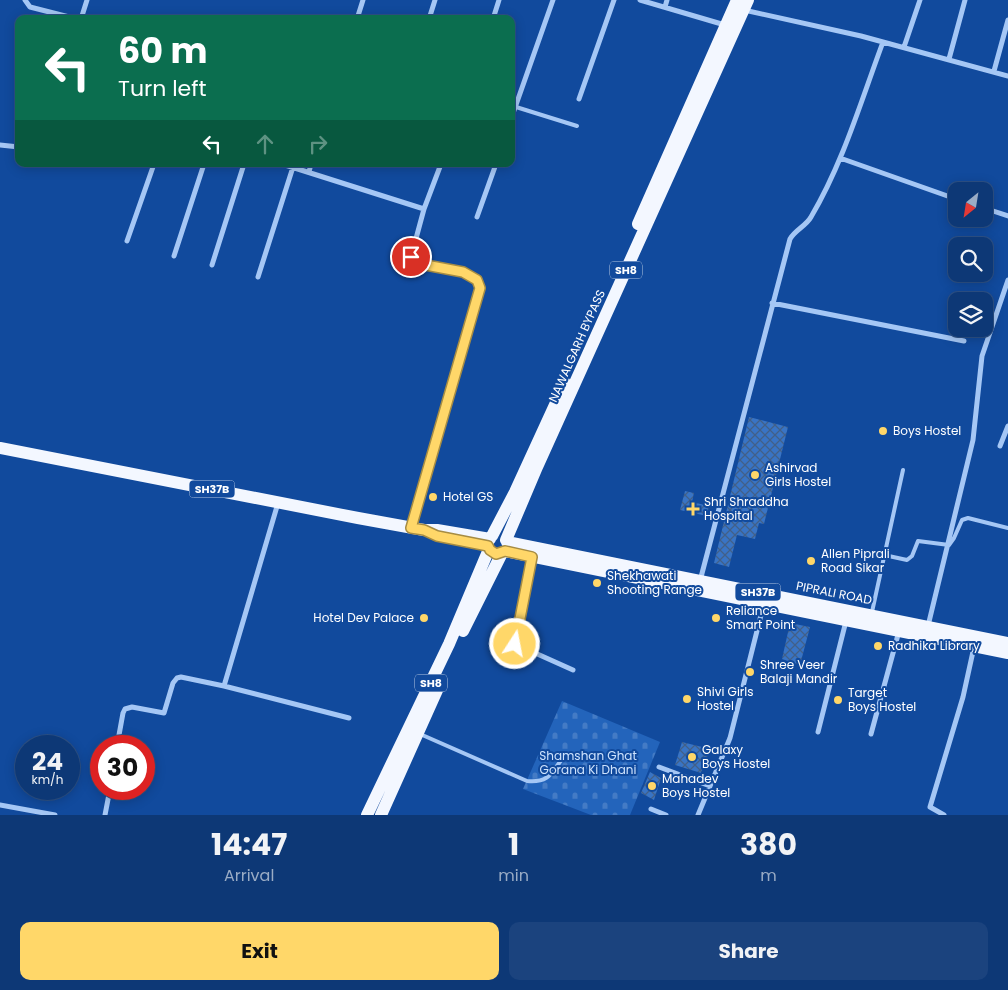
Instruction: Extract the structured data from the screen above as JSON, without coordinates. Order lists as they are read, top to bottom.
{
  "streets": {
    "main road": [
      "SH8",
      "NAWALGARH BYPASS",
      "SH37B",
      "PIPRALI ROAD"
    ]
  },
  "crossings": [
    ["SH8", "NAWALGARH BYPASS"],
    ["SH8", "SH37B"],
    ["SH8", "PIPRALI ROAD"],
    ["NAWALGARH BYPASS", "SH37B"],
    ["NAWALGARH BYPASS", "PIPRALI ROAD"]
  ],
  "parks": ["Shamshan Ghat Gorana Ki Dhani"],
  "places": {
    "other": [
      "Boys Hostel",
      "Ashirvad Girls Hostel",
      "Hotel GS",
      "Allen Piprali Road Sikar",
      "Shekhawati Shooting Range",
      "Hotel Dev Palace",
      "Reliance Smart Point",
      "Radhika Library",
      "Shree Veer Balaji Mandir",
      "Shivi Girls Hostel",
      "Target Boys Hostel",
      "Galaxy Boys Hostel",
      "Mahadev Boys Hostel"
    ],
    "health": ["Shri Shraddha Hospital"]
  },
  "north": "bottom left",
  "page": {
    "turn": ["60 m", "Turn left"],
    "speed": "24 km/h",
    "limit": "30",
    "eta": [
      "14:47",
      "Arrival",
      "1",
      "min",
      "380",
      "m"
    ],
    "buttons": ["Exit", "Share"]
  }
}
